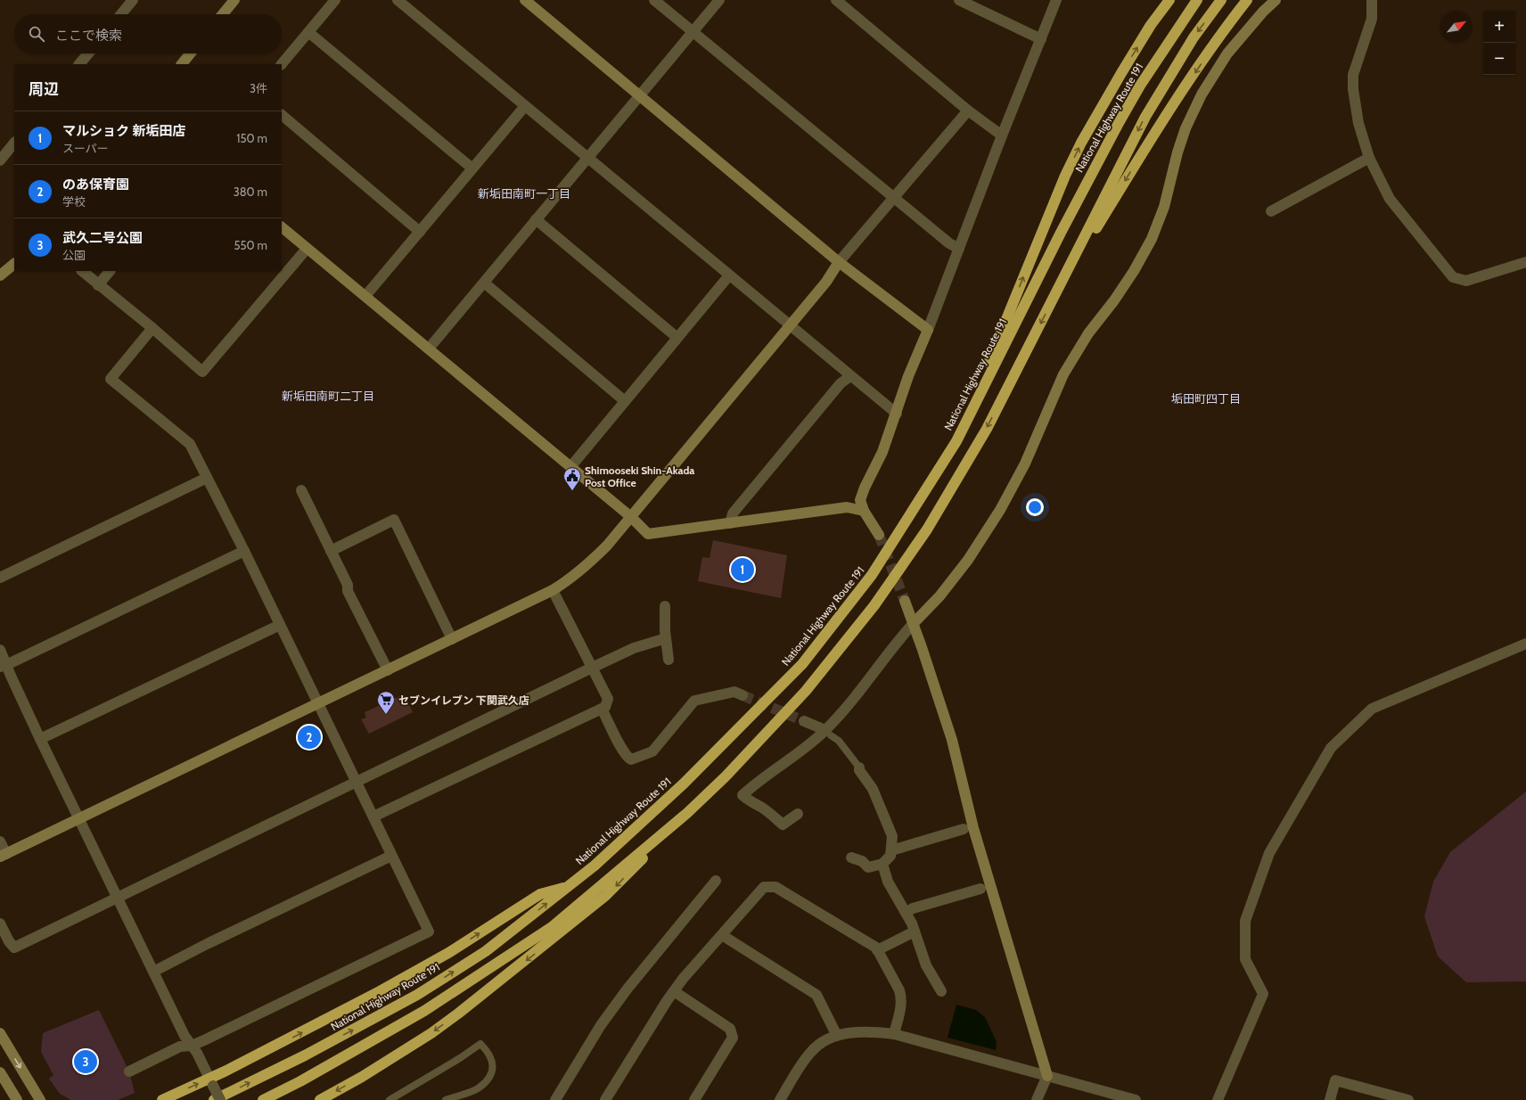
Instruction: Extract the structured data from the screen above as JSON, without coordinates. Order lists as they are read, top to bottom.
{
  "streets": {
    "highway": ["National Highway Route 191"]
  },
  "districts": ["新垢田南町一丁目", "新垢田南町二丁目", "垢田町四丁目"],
  "places": {
    "public building": ["Shimooseki Shin-Akada Post Office"],
    "supermarket": ["セブンイレブン 下関武久店"]
  },
  "north": "top right",
  "page": {
    "map_buttons": ["+", "−"],
    "search": "ここで検索",
    "heading": ["周辺", "3件"],
    "list": [
      {
        "mark": "1",
        "name": "マルショク 新垢田店",
        "note": "スーパー",
        "value": "150 m"
      },
      {
        "mark": "2",
        "name": "のあ保育園",
        "note": "学校",
        "value": "380 m"
      },
      {
        "mark": "3",
        "name": "武久二号公園",
        "note": "公園",
        "value": "550 m"
      }
    ],
    "pins": ["1", "2", "3"]
  }
}
